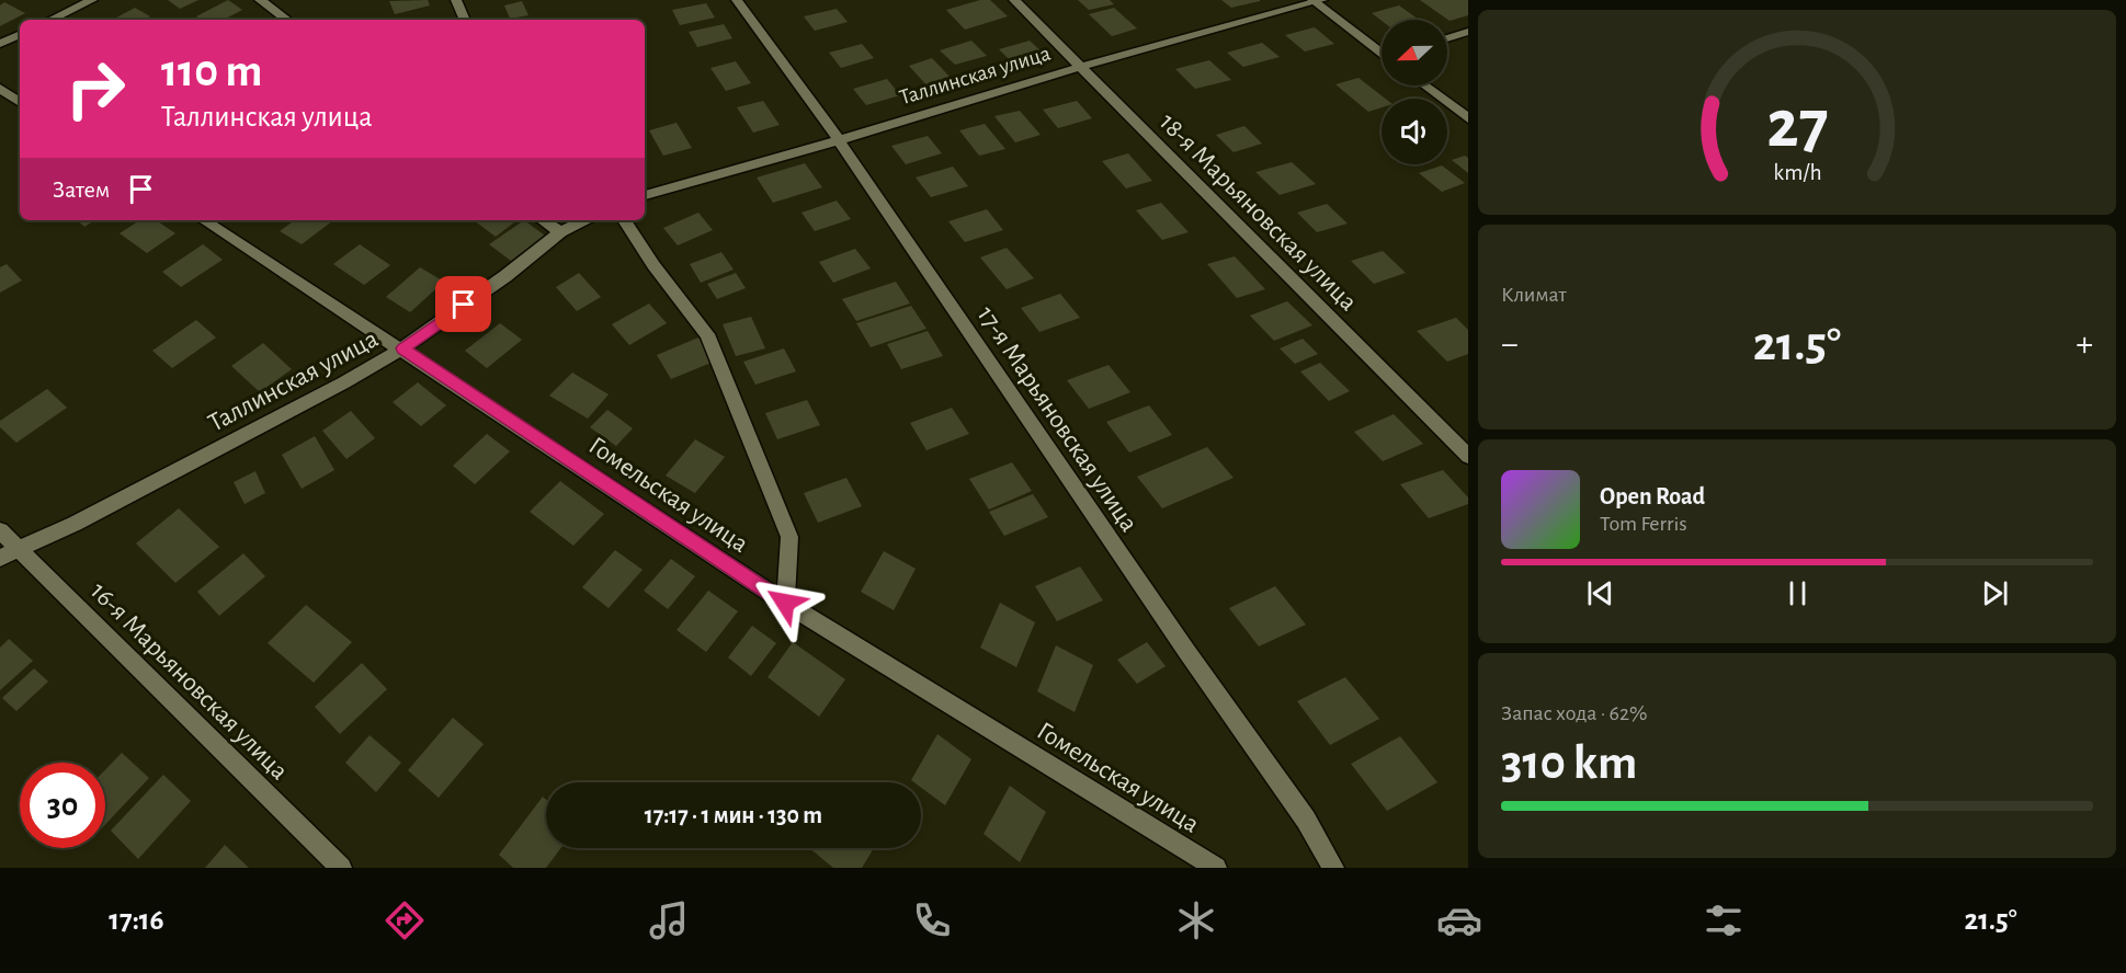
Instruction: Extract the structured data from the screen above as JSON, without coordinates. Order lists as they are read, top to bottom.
{
  "streets": {
    "street": [
      "Таллинская улица",
      "18-я Марьяновская улица",
      "17-я Марьяновская улица",
      "Гомельская улица",
      "16-я Марьяновская улица"
    ]
  },
  "crossings": [
    ["Таллинская улица", "18-я Марьяновская улица"],
    ["Таллинская улица", "17-я Марьяновская улица"],
    ["Таллинская улица", "Гомельская улица"],
    ["Таллинская улица", "16-я Марьяновская улица"]
  ],
  "north": "left",
  "page": {
    "turn": ["110 m", "Таллинская улица"],
    "then": "Затем",
    "tile": [
      "Климат",
      ["Запас хода · 62%", "310 km"]
    ],
    "heat": ["−", "21.5°", "+"],
    "song": ["Open Road", "Tom Ferris"],
    "limit": "30",
    "trip": "17:17 · 1 мин · 130 m",
    "tabs": ["17:16", "21.5°"],
    "gauge": ["27", "km/h"]
  }
}
